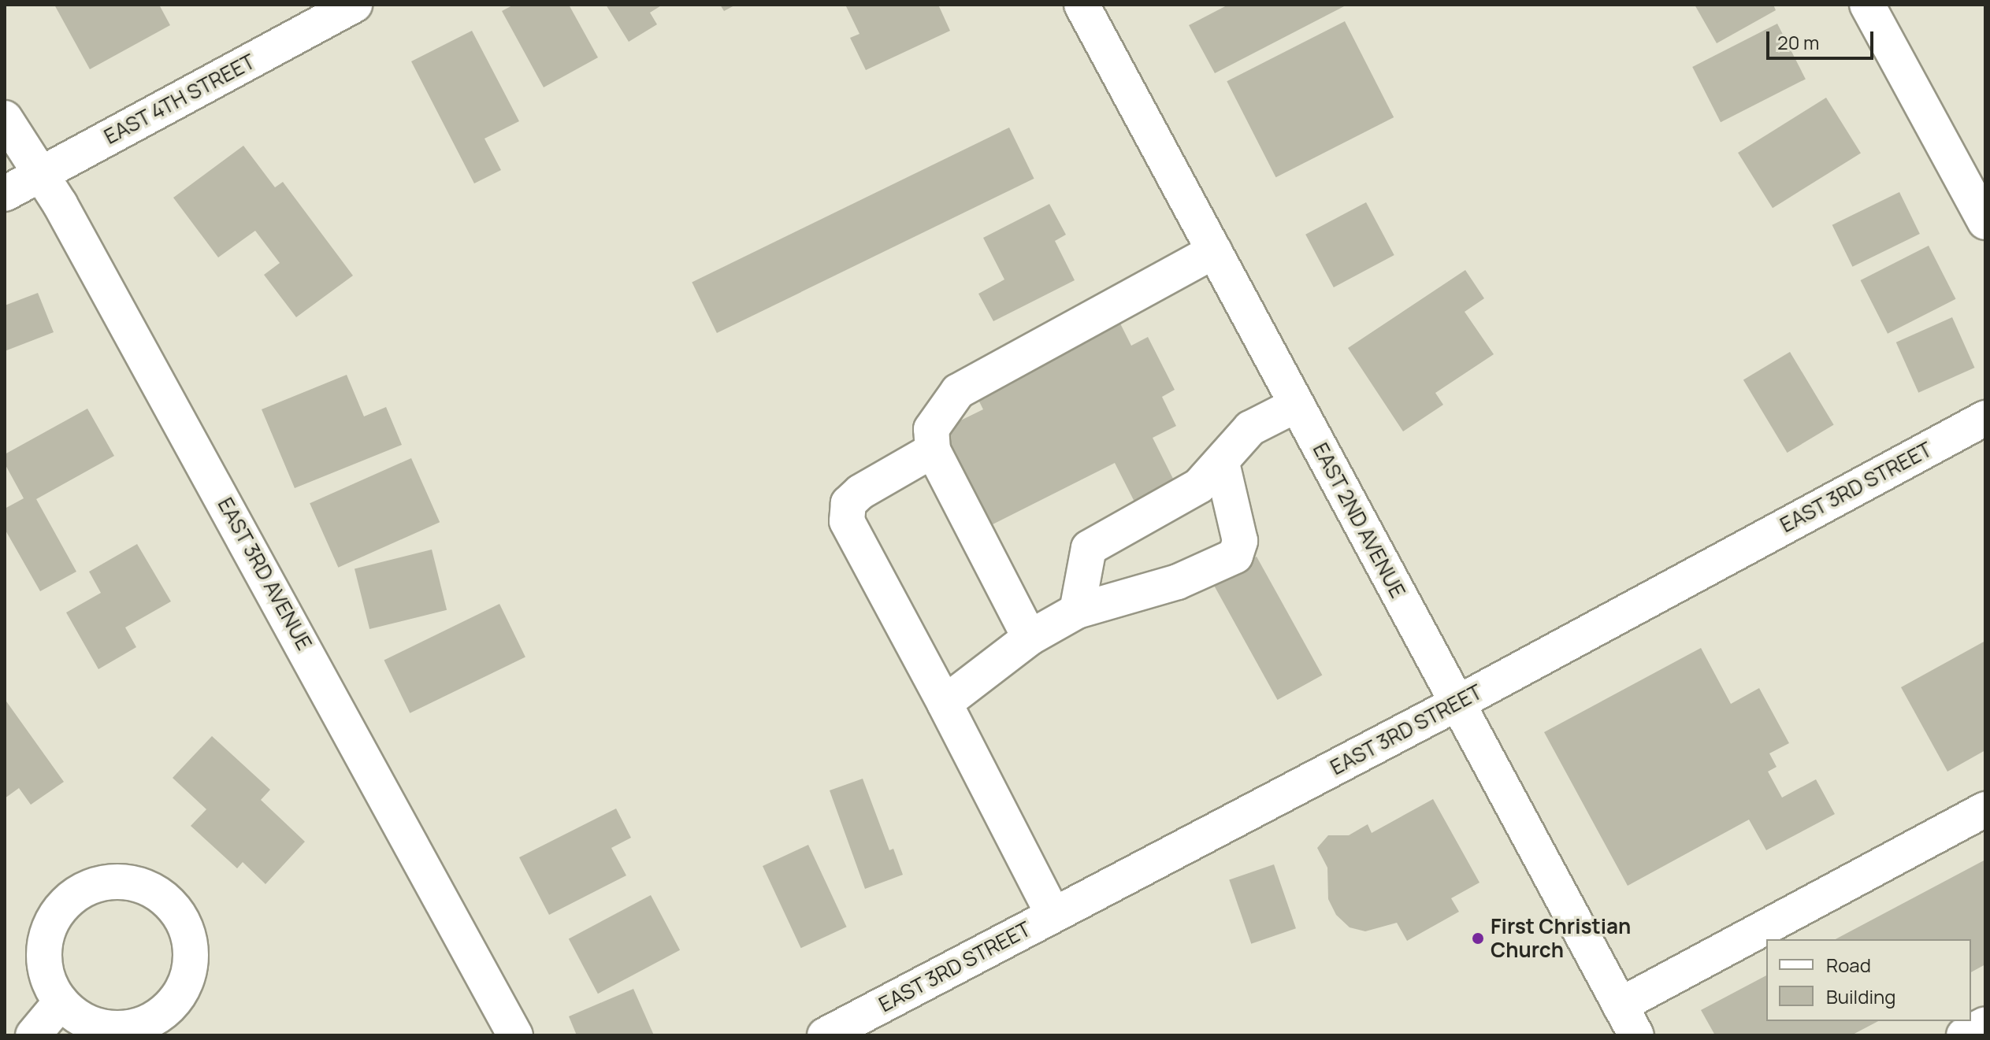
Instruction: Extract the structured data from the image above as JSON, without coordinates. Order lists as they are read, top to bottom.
{
  "streets": {
    "street": [
      "EAST 4TH STREET",
      "EAST 3RD STREET",
      "EAST 2ND AVENUE",
      "EAST 3RD AVENUE"
    ]
  },
  "crossings": [
    ["EAST 4TH STREET", "EAST 3RD AVENUE"],
    ["EAST 3RD STREET", "EAST 2ND AVENUE"]
  ],
  "places": ["First Christian Church"],
  "legend": ["Road", "Building"],
  "scale_bar": "20 m"
}
